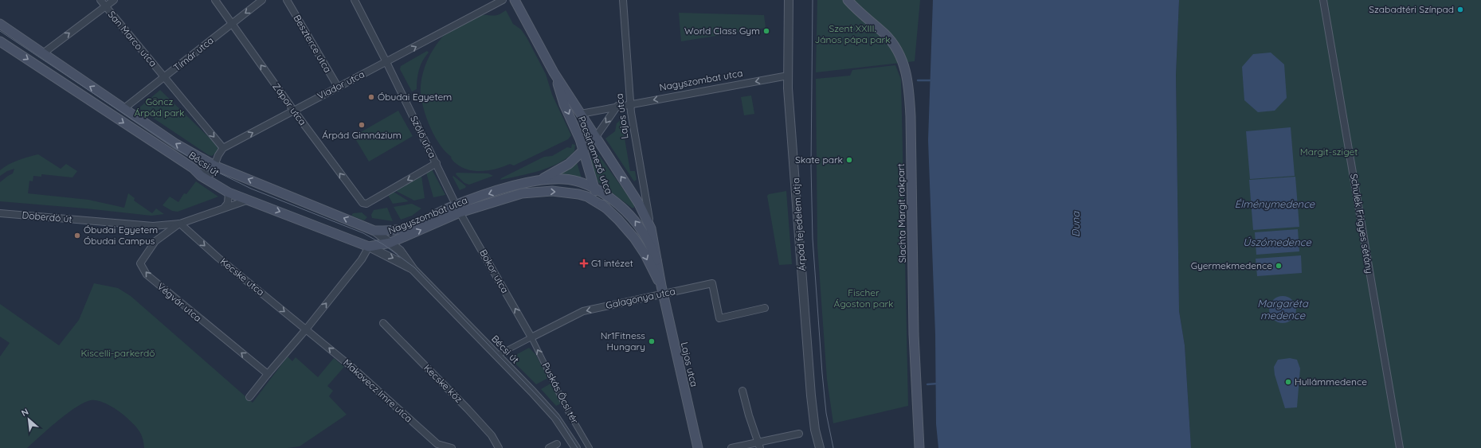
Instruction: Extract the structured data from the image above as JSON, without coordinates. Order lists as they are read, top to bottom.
{
  "streets": {
    "main road": [
      "Nagyszombat utca",
      "Lajos utca",
      "Pacsirtamező utca",
      "Bécsi út",
      "Slachta Margit rakpart"
    ],
    "street": [
      "San Marco utca",
      "Beszterce utca",
      "Tímár utca",
      "Viador utca",
      "Zápor utca",
      "Szőlő utca",
      "Doberdó út",
      "Schulek Frigyes sétány",
      "Árpád fejedelem útja",
      "Bokor utca",
      "Kecske utca",
      "Galagonya utca",
      "Végvár utca",
      "Kecske köz",
      "Makovecz Imre utca",
      "Puskás Öcsi tér"
    ]
  },
  "crossings": [
    ["San Marco utca", "Tímár utca"],
    ["Beszterce utca", "Viador utca"],
    ["Tímár utca", "Zápor utca"],
    ["Tímár utca", "Bécsi út"],
    ["Nagyszombat utca", "Lajos utca"],
    ["Nagyszombat utca", "Szőlő utca"],
    ["Nagyszombat utca", "Pacsirtamező utca"],
    ["Nagyszombat utca", "Bécsi út"],
    ["Nagyszombat utca", "Árpád fejedelem útja"],
    ["Nagyszombat utca", "Bokor utca"],
    ["Viador utca", "Zápor utca"],
    ["Viador utca", "Szőlő utca"],
    ["Zápor utca", "Szőlő utca"],
    ["Lajos utca", "Pacsirtamező utca"],
    ["Lajos utca", "Galagonya utca"],
    ["Szőlő utca", "Bokor utca"],
    ["Bécsi út", "Doberdó út"],
    ["Bécsi út", "Galagonya utca"],
    ["Doberdó út", "Kecske utca"],
    ["Doberdó út", "Végvár utca"],
    ["Bokor utca", "Galagonya utca"],
    ["Bokor utca", "Puskás Öcsi tér"],
    ["Kecske utca", "Végvár utca"],
    ["Kecske utca", "Makovecz Imre utca"],
    ["Galagonya utca", "Puskás Öcsi tér"]
  ],
  "one_way": [
    "Viador utca",
    "Zápor utca",
    "Bokor utca",
    "Kecske utca",
    "Galagonya utca",
    "Makovecz Imre utca",
    "Puskás Öcsi tér"
  ],
  "water": [
    "Élménymedence",
    "Duna",
    "Úszómedence",
    "Margaréta medence"
  ],
  "parks": [
    "Szent XXIII. János pápa park",
    "Göncz Árpád park",
    "Margit-sziget",
    "Fischer Ágoston park",
    "Kiscelli-parkerdő"
  ],
  "places": {
    "other": [
      "Szabadtéri Színpad",
      "World Class Gym",
      "Óbudai Egyetem",
      "Árpád Gimnázium",
      "Skate park",
      "Óbudai Egyetem Óbudai Campus",
      "Gyermekmedence",
      "Nr1Fitness Hungary",
      "Hullámmedence"
    ],
    "health": ["G1 intézet"]
  },
  "north": "top left"
}
